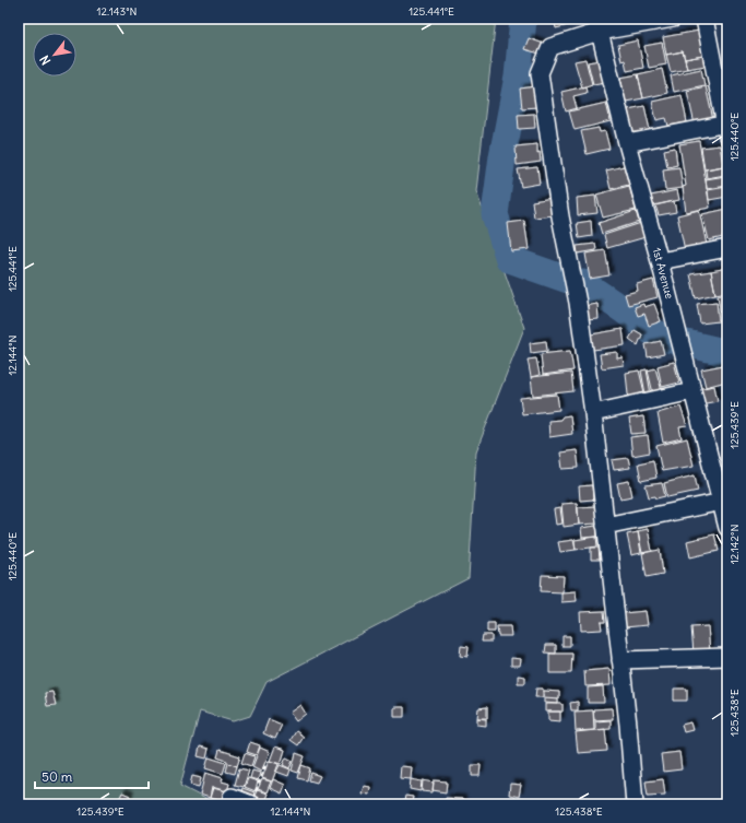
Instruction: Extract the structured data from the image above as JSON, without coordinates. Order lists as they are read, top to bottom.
{
  "streets": {
    "street": ["1st Avenue"]
  },
  "scale_bar": "50 m",
  "north": "bottom left",
  "coordinates": [
    "12.143°N",
    "125.441°E",
    "125.440°E",
    "12.144°N",
    "125.439°E",
    "12.142°N",
    "125.438°E"
  ]
}
